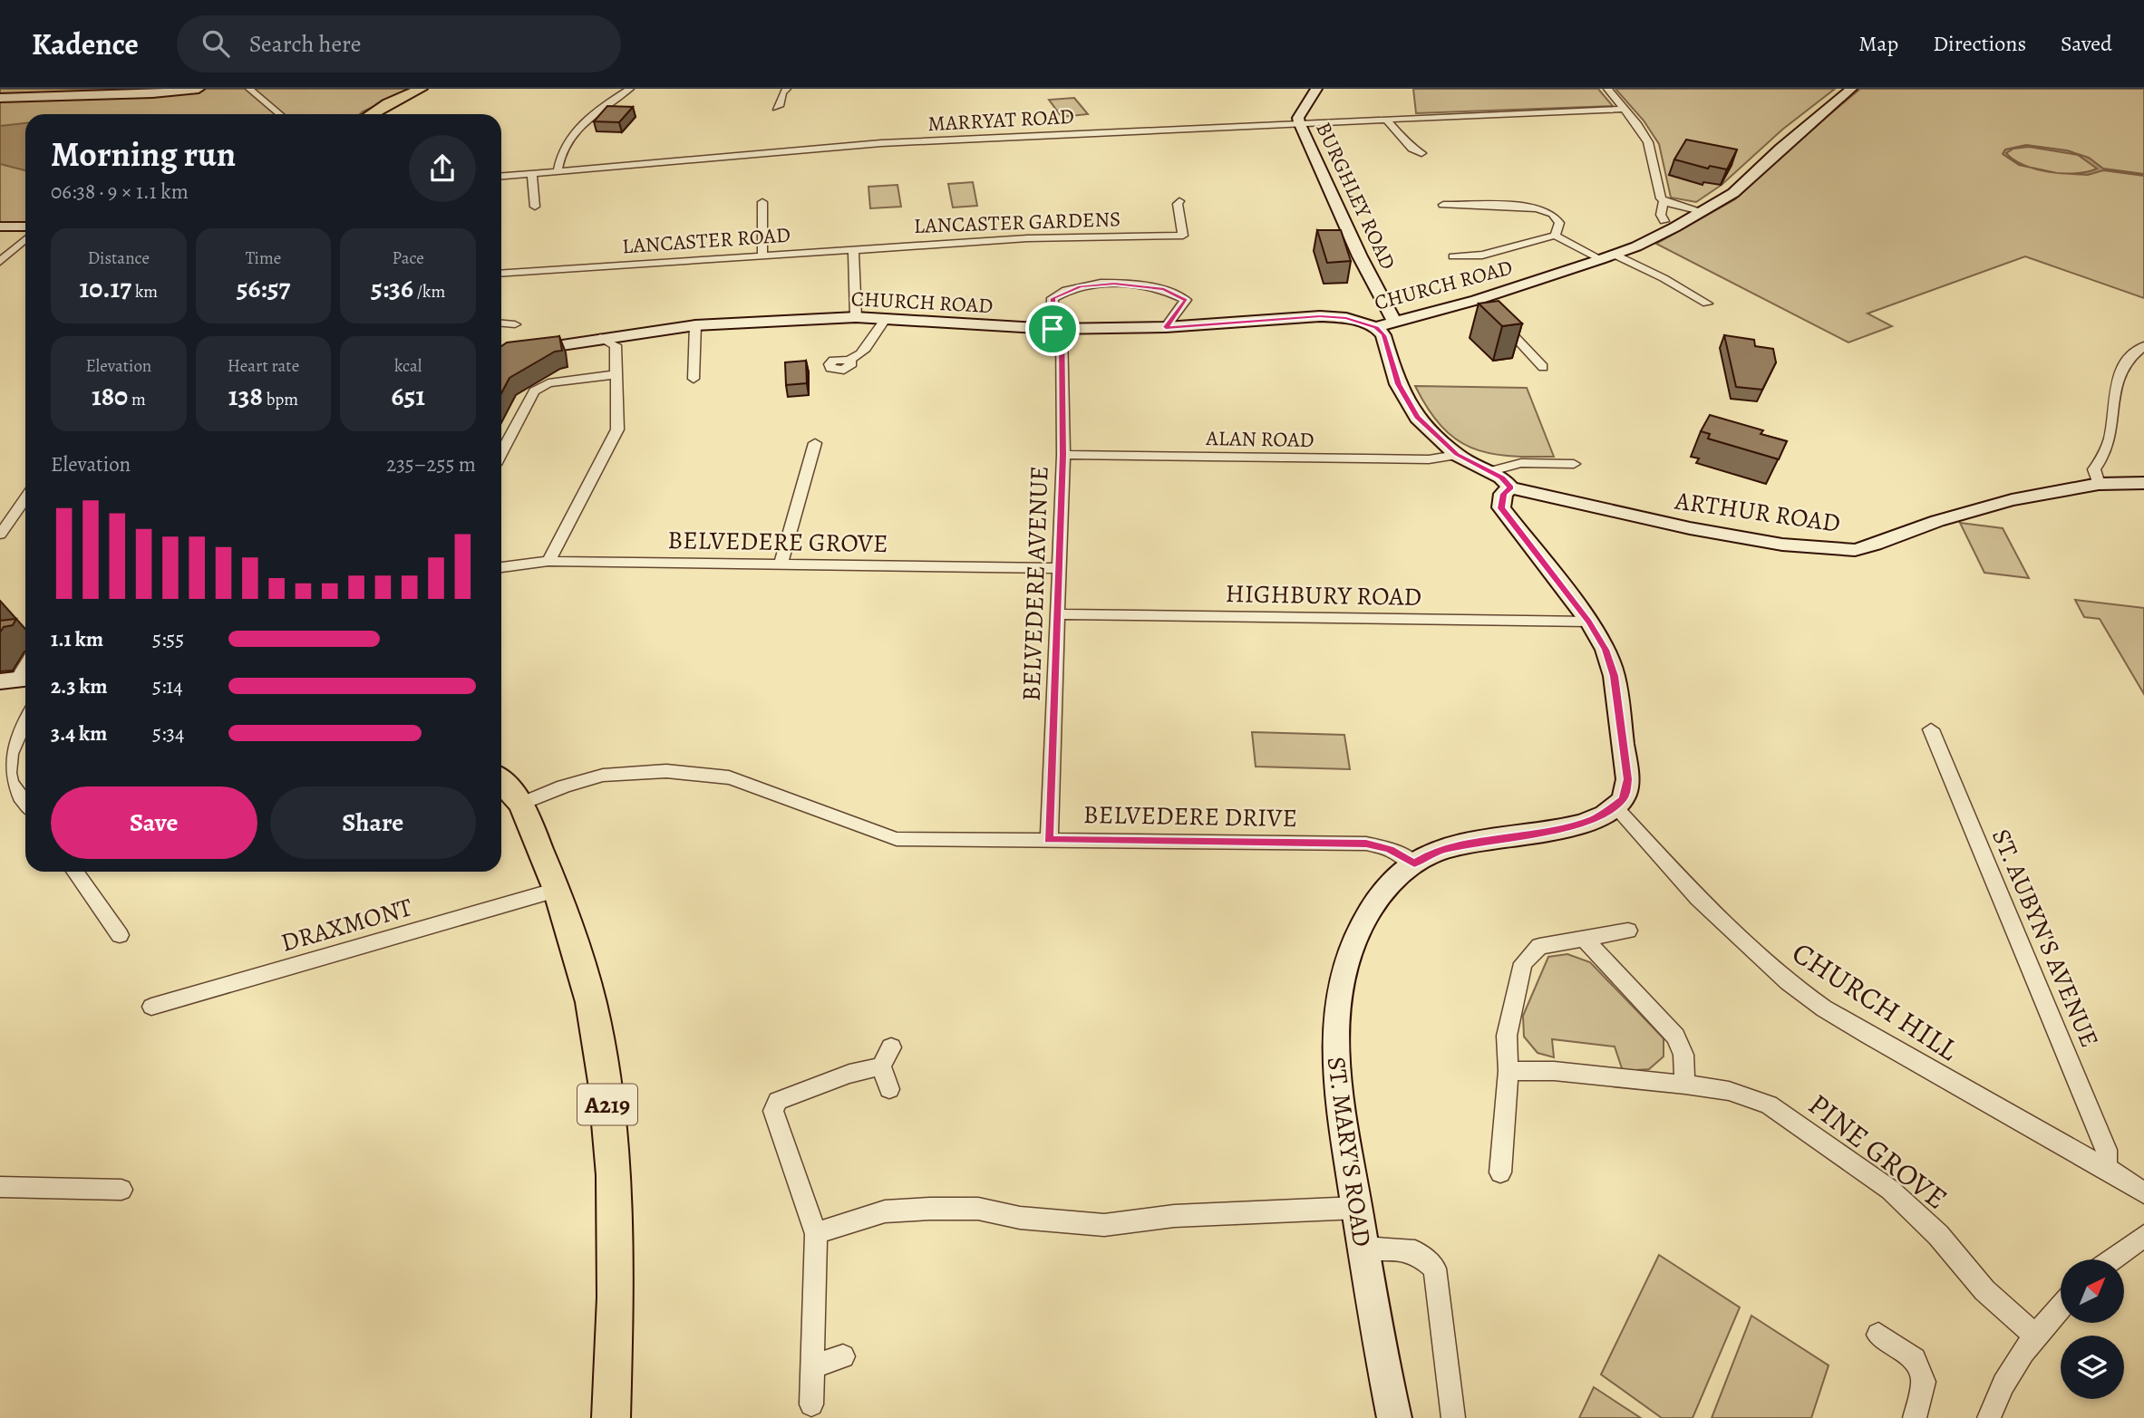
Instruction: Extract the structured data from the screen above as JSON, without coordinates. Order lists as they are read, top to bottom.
{
  "streets": {
    "main road": ["A219"],
    "street": [
      "MARRYAT ROAD",
      "BURGHLEY ROAD",
      "LANCASTER GARDENS",
      "LANCASTER ROAD",
      "CHURCH ROAD",
      "ALAN ROAD",
      "ARTHUR ROAD",
      "BELVEDERE GROVE",
      "BELVEDERE AVENUE",
      "HIGHBURY ROAD",
      "BELVEDERE DRIVE",
      "DRAXMONT",
      "ST. AUBYN'S AVENUE",
      "CHURCH HILL",
      "PINE GROVE",
      "ST. MARY'S ROAD"
    ]
  },
  "crossings": [
    ["MARRYAT ROAD", "BURGHLEY ROAD"],
    ["BURGHLEY ROAD", "CHURCH ROAD"],
    ["LANCASTER GARDENS", "LANCASTER ROAD"],
    ["CHURCH ROAD", "BELVEDERE AVENUE"],
    ["ALAN ROAD", "BELVEDERE AVENUE"],
    ["BELVEDERE GROVE", "BELVEDERE AVENUE"],
    ["BELVEDERE AVENUE", "HIGHBURY ROAD"],
    ["BELVEDERE AVENUE", "BELVEDERE DRIVE"],
    ["BELVEDERE DRIVE", "A219"],
    ["BELVEDERE DRIVE", "ST. MARY'S ROAD"],
    ["DRAXMONT", "A219"],
    ["ST. AUBYN'S AVENUE", "CHURCH HILL"],
    ["CHURCH HILL", "ST. MARY'S ROAD"]
  ],
  "north": "top right",
  "page": {
    "header": "Kadence",
    "search": "Search here",
    "nav": ["Map", "Directions", "Saved"],
    "heading": ["Morning run", "06:38 · 9 × 1.1 km"],
    "stats": [
      ["Distance", "10.17 km"],
      ["Time", "56:57"],
      ["Pace", "5:36 /km"],
      ["Elevation", "180 m"],
      ["Heart rate", "138 bpm"],
      ["kcal", "651"]
    ],
    "chart": ["Elevation", "235–255 m"],
    "list": [
      {
        "name": "1.1 km",
        "note": "5:55"
      },
      {
        "name": "2.3 km",
        "note": "5:14"
      },
      {
        "name": "3.4 km",
        "note": "5:34"
      }
    ],
    "buttons": ["Save", "Share"]
  }
}
